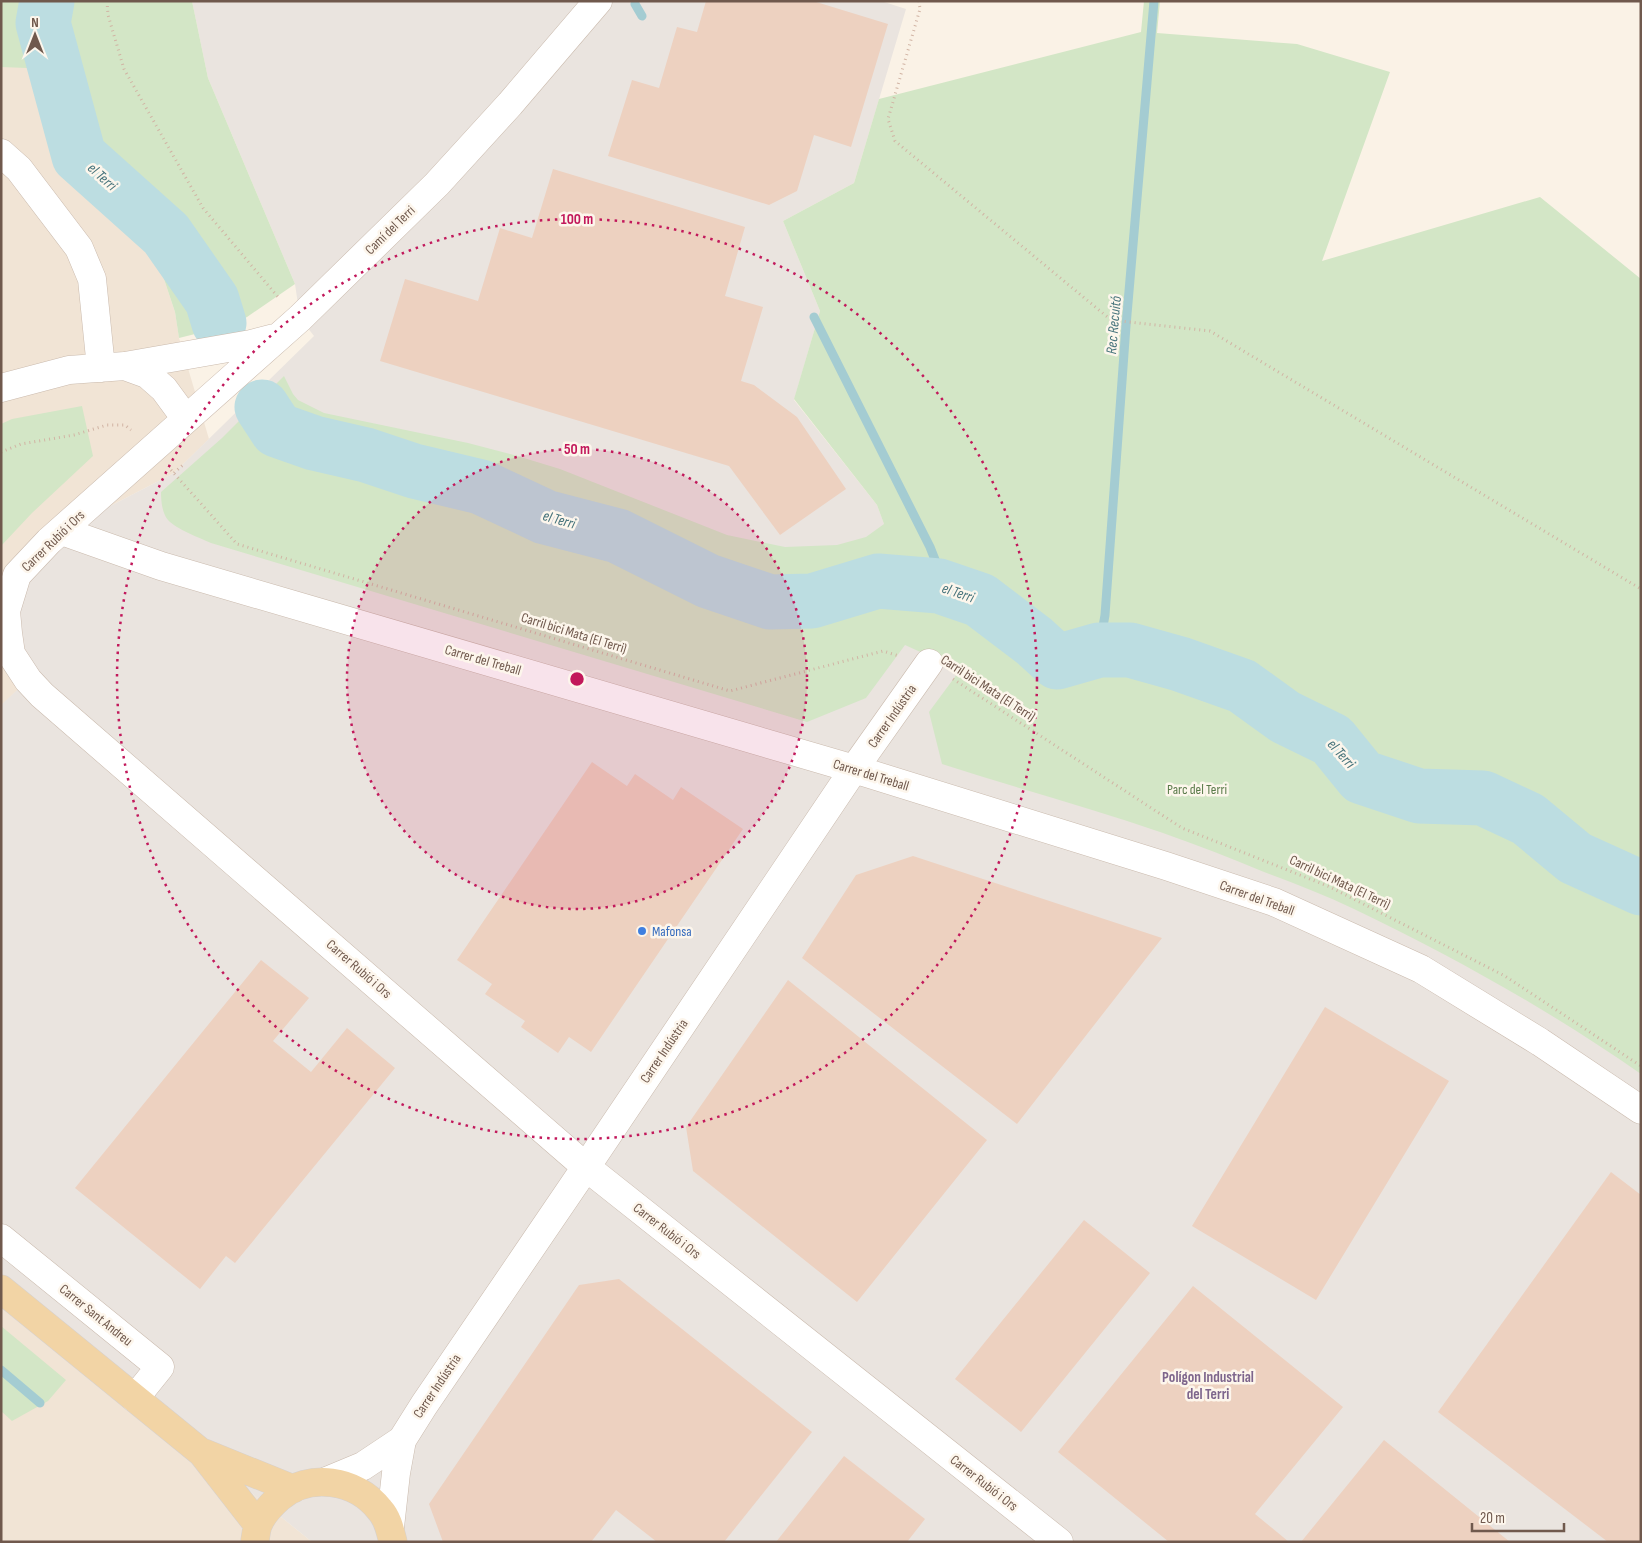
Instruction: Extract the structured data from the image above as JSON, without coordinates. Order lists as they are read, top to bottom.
{
  "streets": {
    "street": [
      "Camí del Terri",
      "Carrer Rubió i Ors",
      "Carrer del Treball",
      "Carrer Indústria",
      "Carrer Sant Andreu"
    ],
    "path": ["Carril bici Mata (El Terri)"]
  },
  "crossings": [
    ["Camí del Terri", "Carrer Rubió i Ors"],
    ["Carrer Rubió i Ors", "Carril bici Mata (El Terri)"],
    ["Carrer Rubió i Ors", "Carrer del Treball"],
    ["Carrer Rubió i Ors", "Carrer Indústria"],
    ["Carril bici Mata (El Terri)", "Carrer Indústria"],
    ["Carrer del Treball", "Carrer Indústria"]
  ],
  "districts": ["Polígon Industrial del Terri"],
  "water": ["el Terri", "Rec Recuitó"],
  "parks": ["Parc del Terri"],
  "places": ["Mafonsa"],
  "scale_bar": "20 m",
  "north": "top",
  "rings": ["100 m", "50 m"]
}
